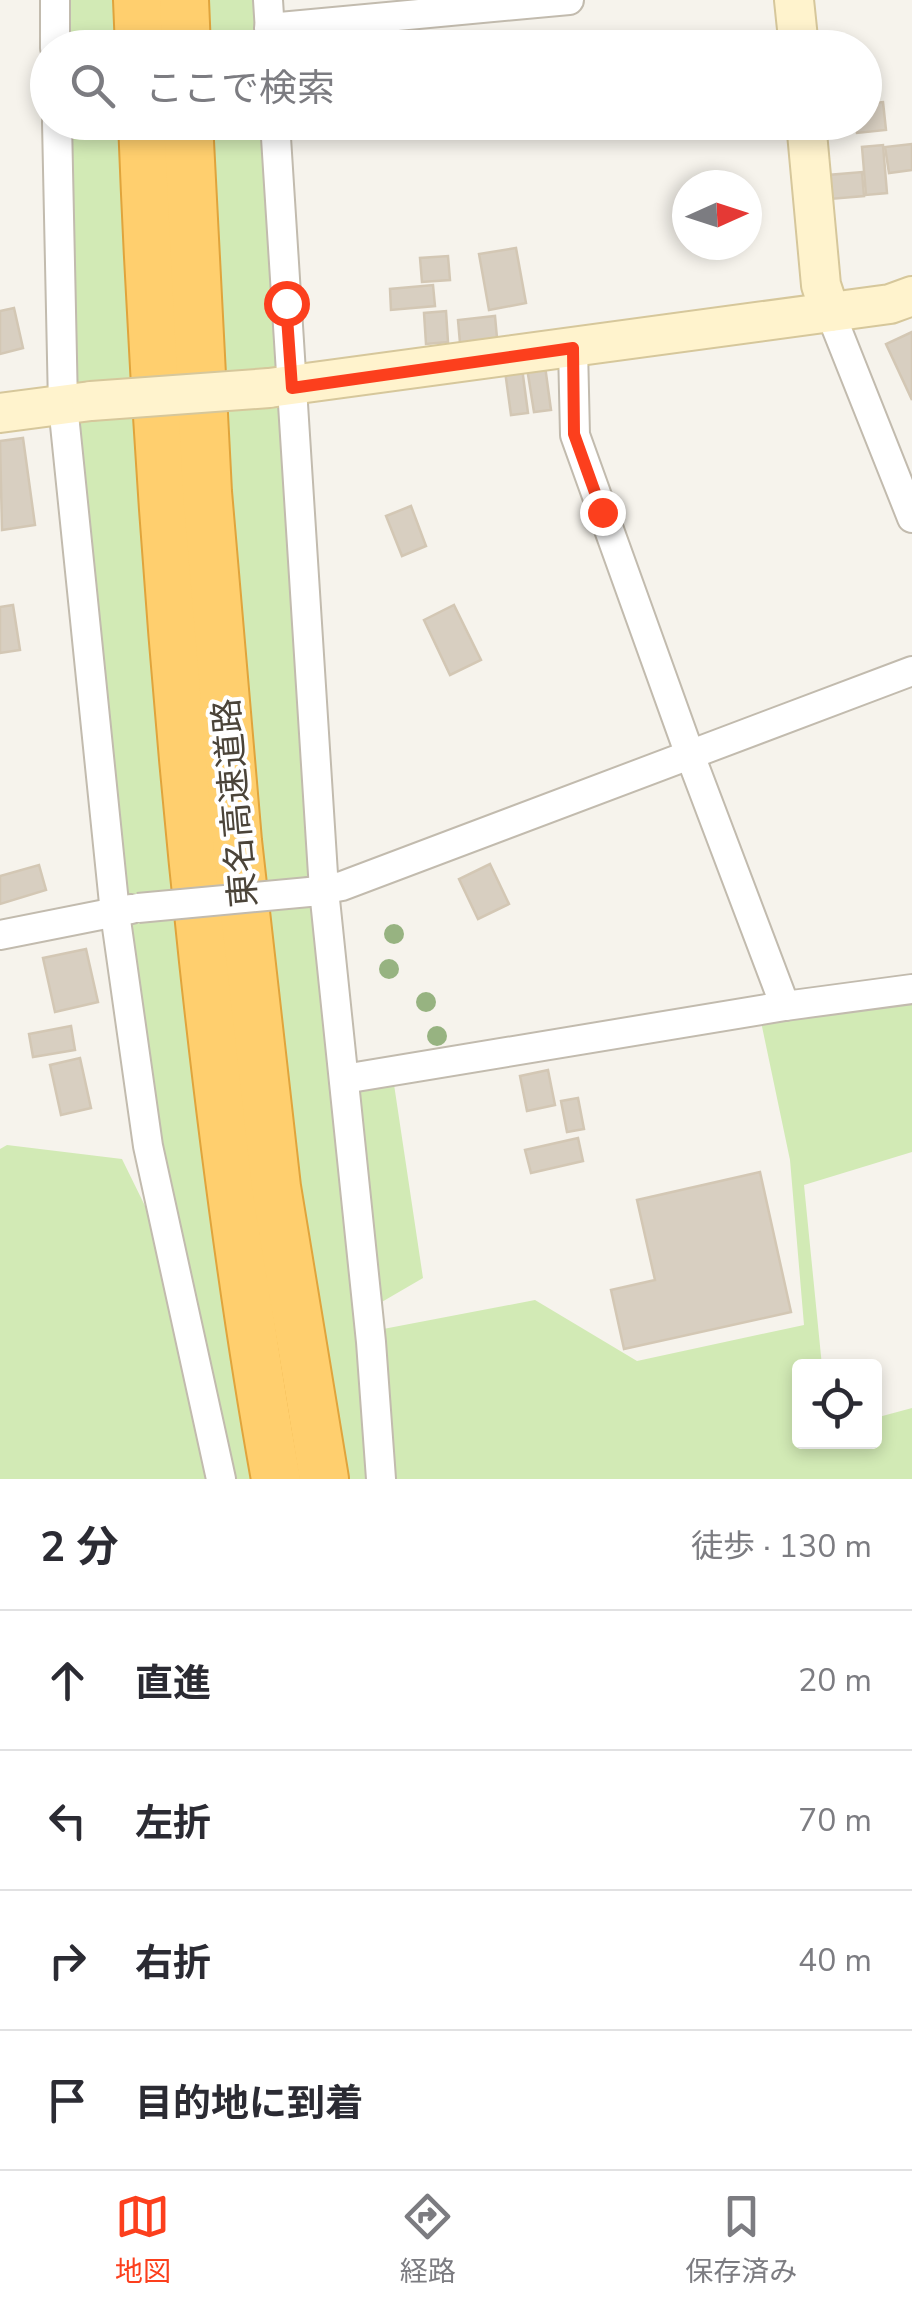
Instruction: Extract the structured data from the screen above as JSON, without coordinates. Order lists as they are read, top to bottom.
{
  "streets": {
    "highway": ["東名高速道路"]
  },
  "north": "right",
  "page": {
    "search": "ここで検索",
    "heading": ["2 分", "徒歩 · 130 m"],
    "list": [
      ["直進", "20 m"],
      ["左折", "70 m"],
      ["右折", "40 m"],
      "目的地に到着"
    ],
    "nav": ["地図", "経路", "保存済み"]
  }
}
